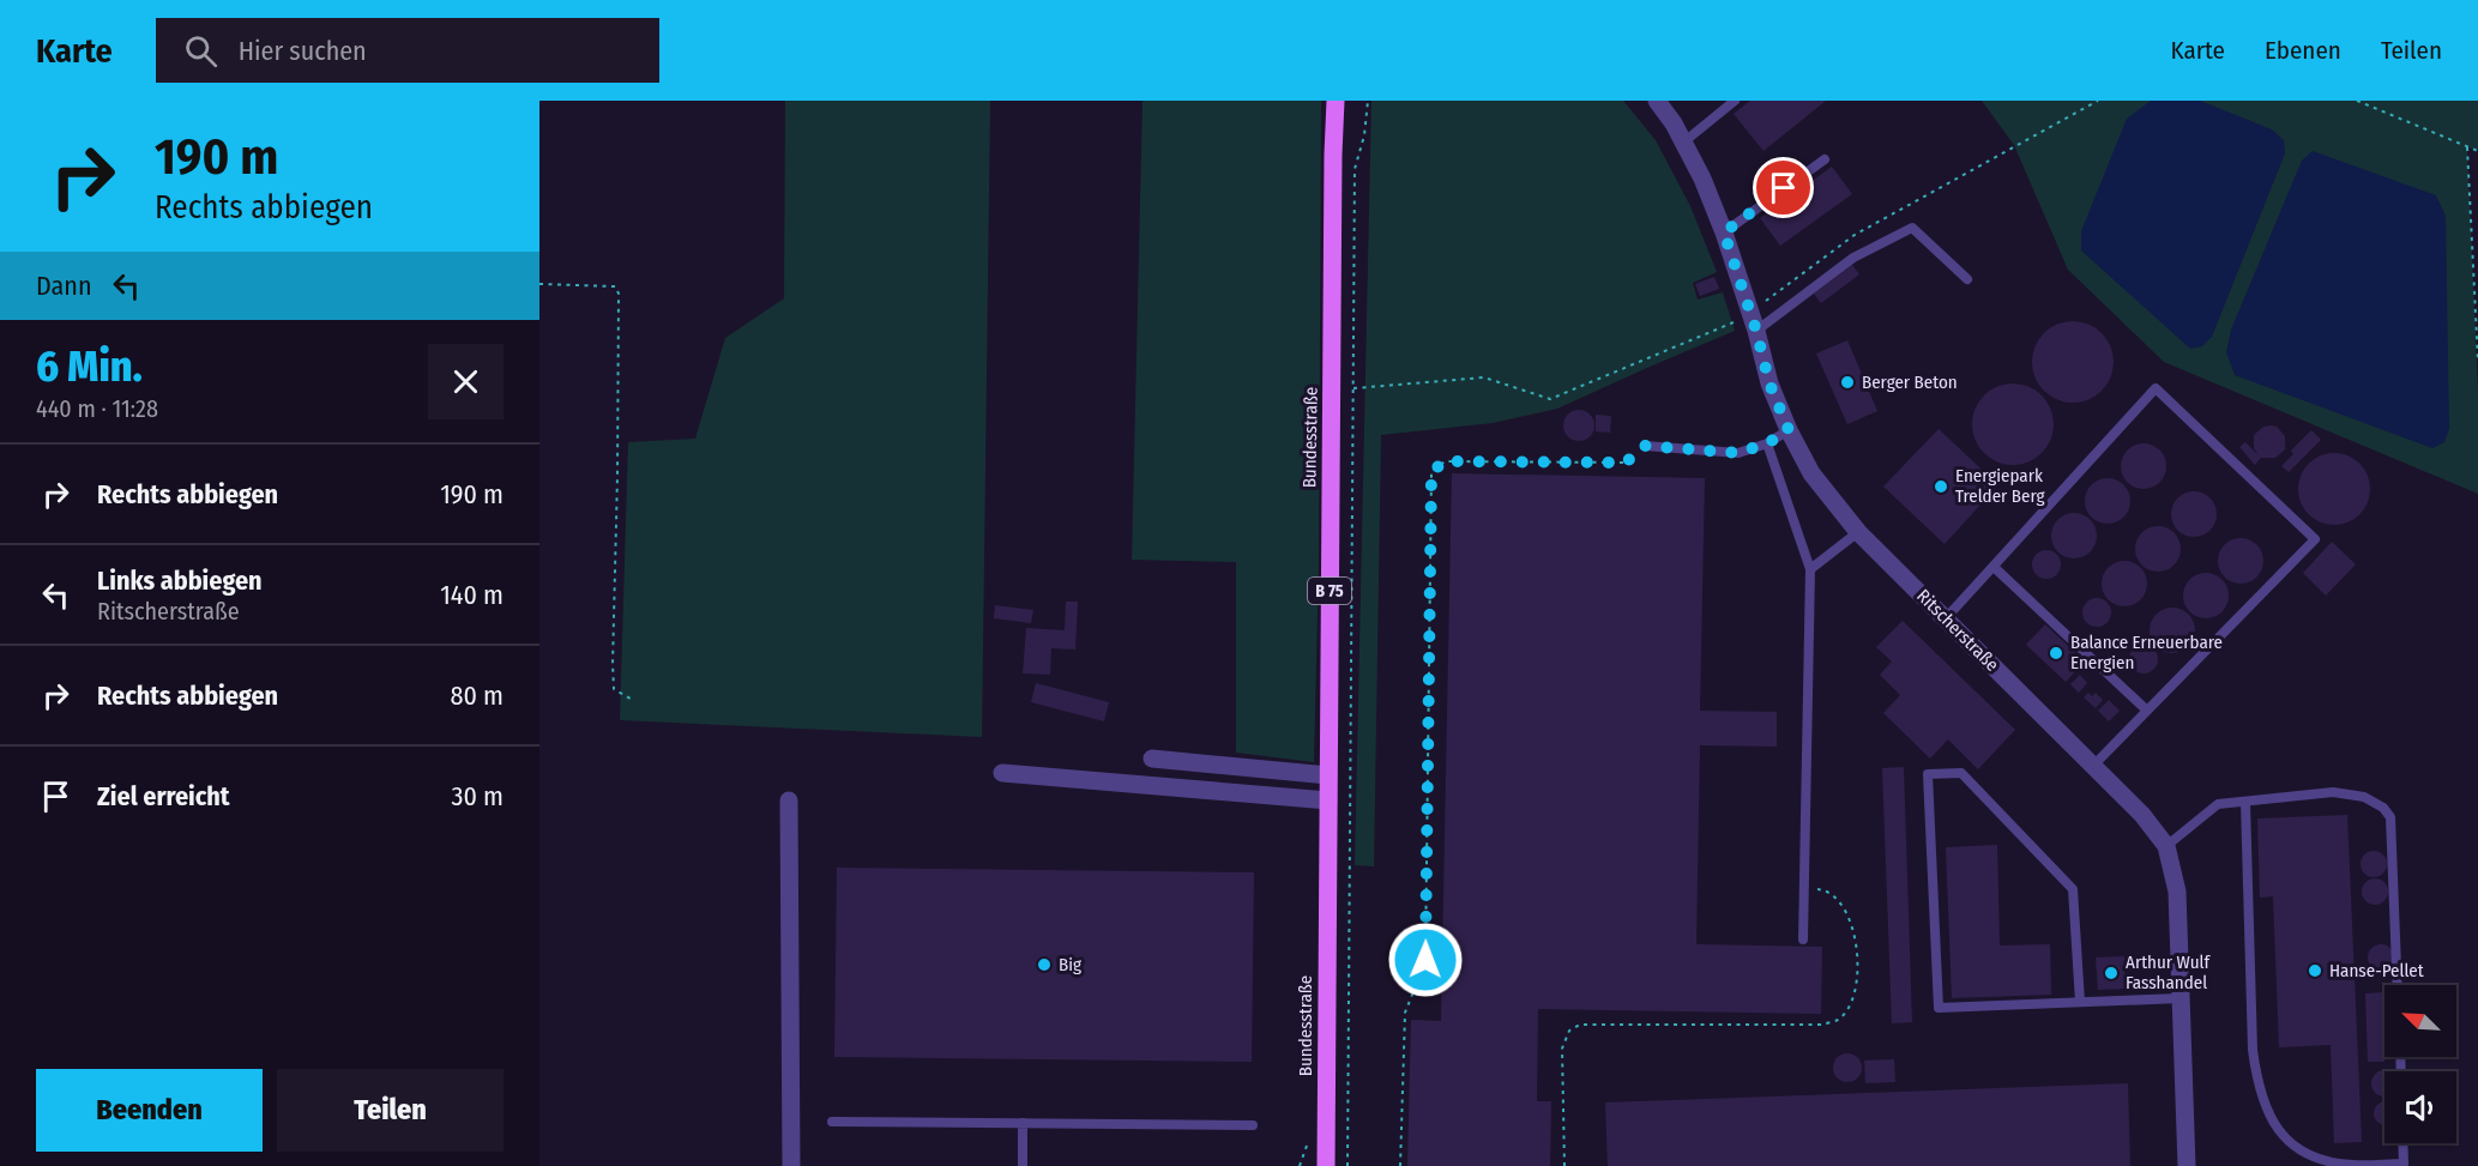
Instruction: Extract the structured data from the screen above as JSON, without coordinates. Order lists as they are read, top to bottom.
{
  "streets": {
    "main road": ["Bundesstraße", "B 75"],
    "street": ["Ritscherstraße"]
  },
  "places": [
    "Berger Beton",
    "Energiepark Trelder Berg",
    "Balance Erneuerbare Energien",
    "Big",
    "Hanse-Pellet",
    "Arthur Wulf Fasshandel"
  ],
  "north": "top left",
  "page": {
    "header": "Karte",
    "search": "Hier suchen",
    "nav": ["Karte", "Ebenen", "Teilen"],
    "turn": ["190 m", "Rechts abbiegen"],
    "then": "Dann",
    "heading": ["6 Min.", "440 m · 11:28"],
    "list": [
      {
        "name": "Rechts abbiegen",
        "value": "190 m"
      },
      {
        "name": "Links abbiegen",
        "note": "Ritscherstraße",
        "value": "140 m"
      },
      {
        "name": "Rechts abbiegen",
        "value": "80 m"
      },
      {
        "name": "Ziel erreicht",
        "value": "30 m"
      }
    ],
    "buttons": ["Beenden", "Teilen"]
  }
}
